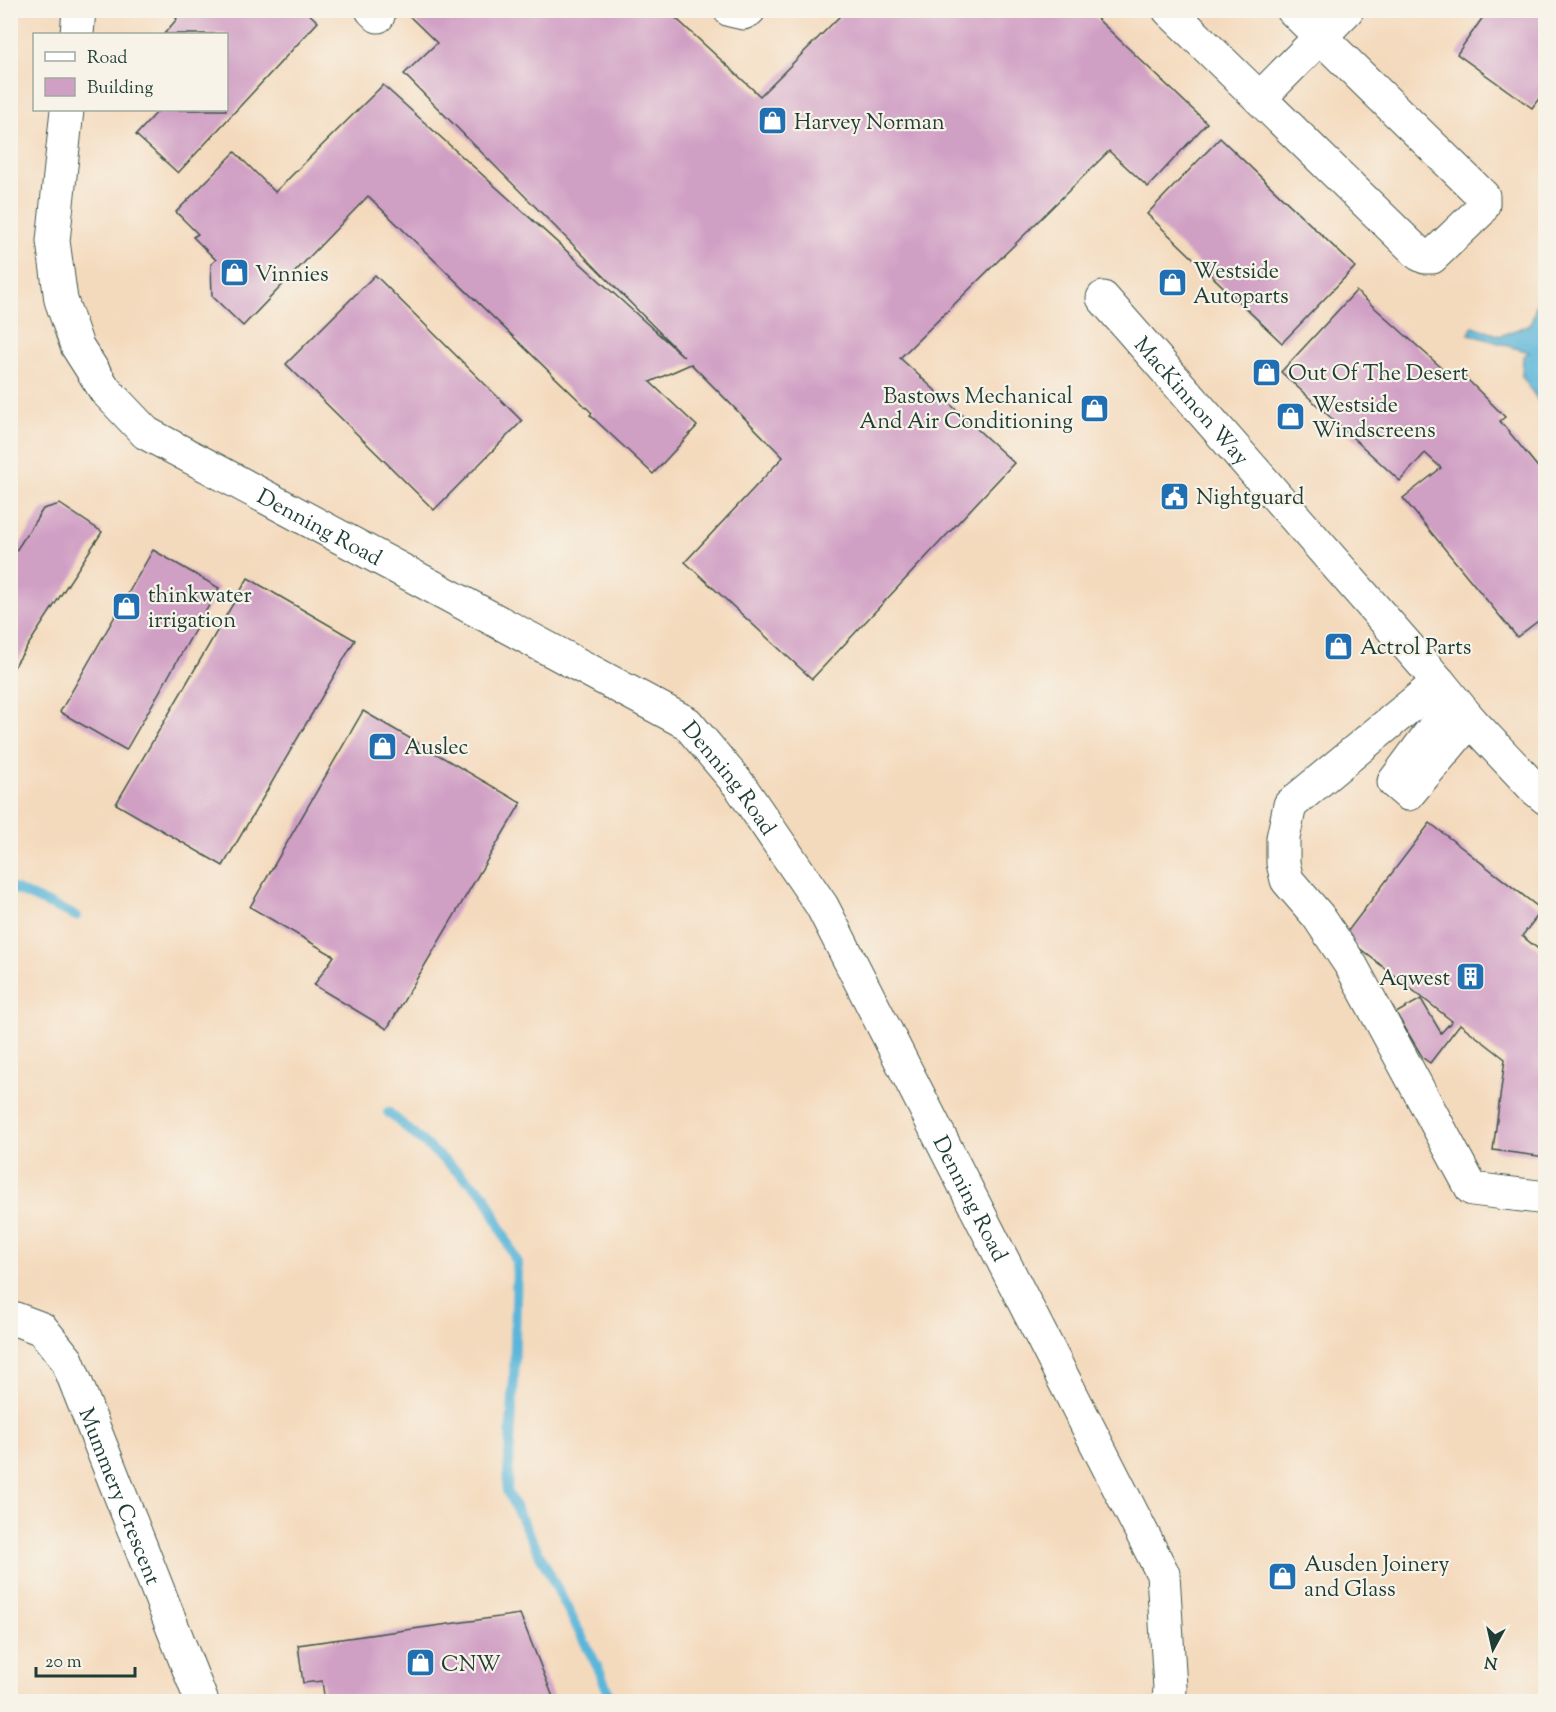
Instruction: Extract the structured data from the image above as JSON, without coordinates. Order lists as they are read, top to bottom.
{
  "streets": {
    "street": ["MacKinnon Way", "Denning Road", "Mummery Crescent"]
  },
  "places": {
    "shop": [
      "Harvey Norman",
      "Vinnies",
      "Westside Autoparts",
      "Out Of The Desert",
      "Bastows Mechanical And Air Conditioning",
      "Westside Windscreens",
      "thinkwater irrigation",
      "Actrol Parts",
      "Auslec",
      "Ausden Joinery and Glass",
      "CNW"
    ],
    "public building": ["Nightguard"],
    "building": ["Aqwest"]
  },
  "legend": ["Road", "Building"],
  "scale_bar": "20 m",
  "north": "bottom"
}
